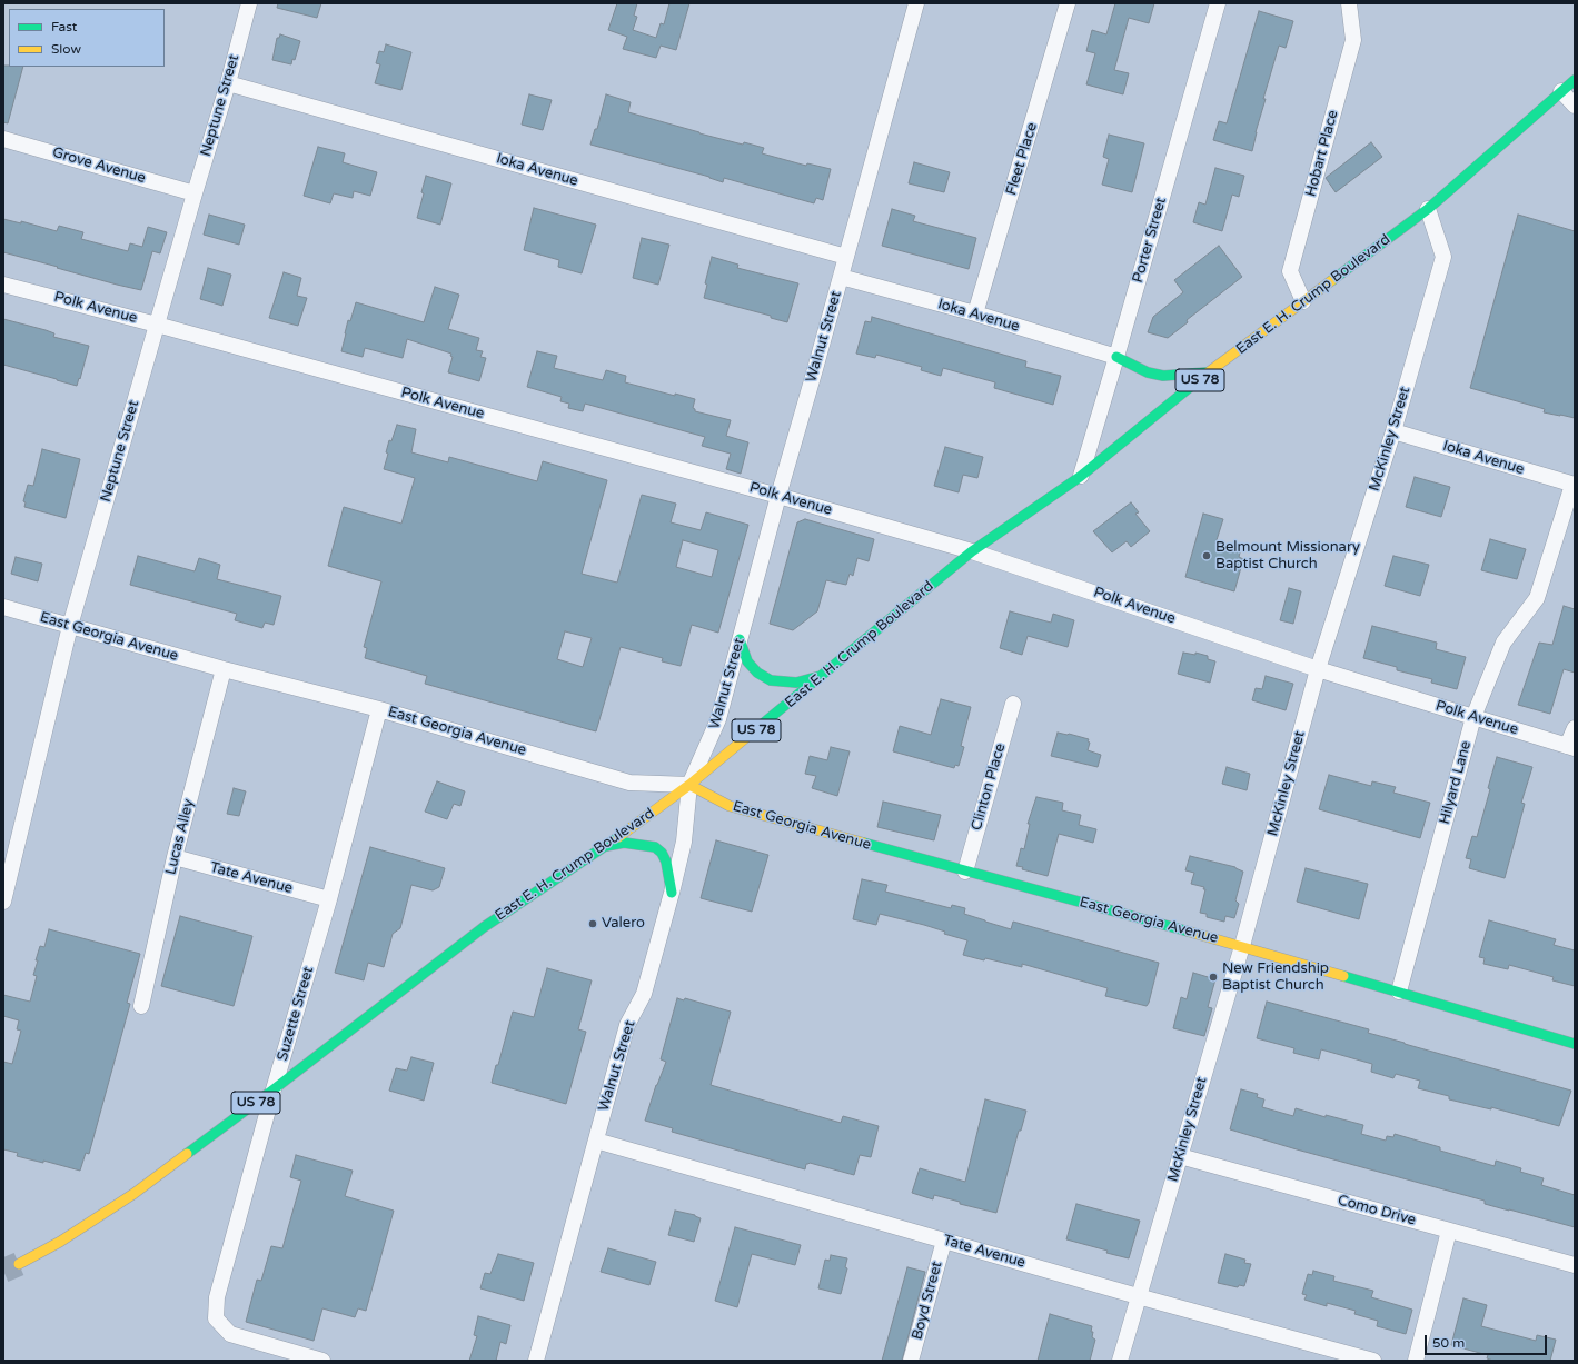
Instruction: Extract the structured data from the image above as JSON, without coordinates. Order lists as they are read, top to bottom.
{
  "streets": {
    "main road": ["East E. H. Crump Boulevard", "US 78", "East Georgia Avenue"],
    "street": [
      "Neptune Street",
      "Hobart Place",
      "Fleet Place",
      "Grove Avenue",
      "Ioka Avenue",
      "Porter Street",
      "Polk Avenue",
      "Walnut Street",
      "McKinley Street",
      "Hilyard Lane",
      "Clinton Place",
      "Lucas Alley",
      "Tate Avenue",
      "Suzette Street",
      "Como Drive",
      "Boyd Street"
    ]
  },
  "crossings": [
    ["Neptune Street", "Grove Avenue"],
    ["Neptune Street", "Ioka Avenue"],
    ["Neptune Street", "Polk Avenue"],
    ["Neptune Street", "East Georgia Avenue"],
    ["Hobart Place", "East E. H. Crump Boulevard"],
    ["Fleet Place", "Ioka Avenue"],
    ["Ioka Avenue", "Porter Street"],
    ["Ioka Avenue", "Walnut Street"],
    ["Ioka Avenue", "McKinley Street"],
    ["Ioka Avenue", "Hilyard Lane"],
    ["Porter Street", "East E. H. Crump Boulevard"],
    ["East E. H. Crump Boulevard", "Polk Avenue"],
    ["East E. H. Crump Boulevard", "Walnut Street"],
    ["East E. H. Crump Boulevard", "McKinley Street"],
    ["East E. H. Crump Boulevard", "East Georgia Avenue"],
    ["East E. H. Crump Boulevard", "Suzette Street"],
    ["Polk Avenue", "Walnut Street"],
    ["Polk Avenue", "McKinley Street"],
    ["Polk Avenue", "Hilyard Lane"],
    ["Walnut Street", "East Georgia Avenue"],
    ["Walnut Street", "Tate Avenue"],
    ["McKinley Street", "East Georgia Avenue"],
    ["McKinley Street", "Tate Avenue"],
    ["McKinley Street", "Como Drive"],
    ["East Georgia Avenue", "Hilyard Lane"],
    ["East Georgia Avenue", "Clinton Place"],
    ["East Georgia Avenue", "Lucas Alley"],
    ["East Georgia Avenue", "Suzette Street"],
    ["Lucas Alley", "Tate Avenue"],
    ["Tate Avenue", "Suzette Street"],
    ["Tate Avenue", "Boyd Street"]
  ],
  "places": ["Belmount Missionary Baptist Church", "Valero", "New Friendship Baptist Church"],
  "legend": ["Fast", "Slow"],
  "scale_bar": "50 m"
}
